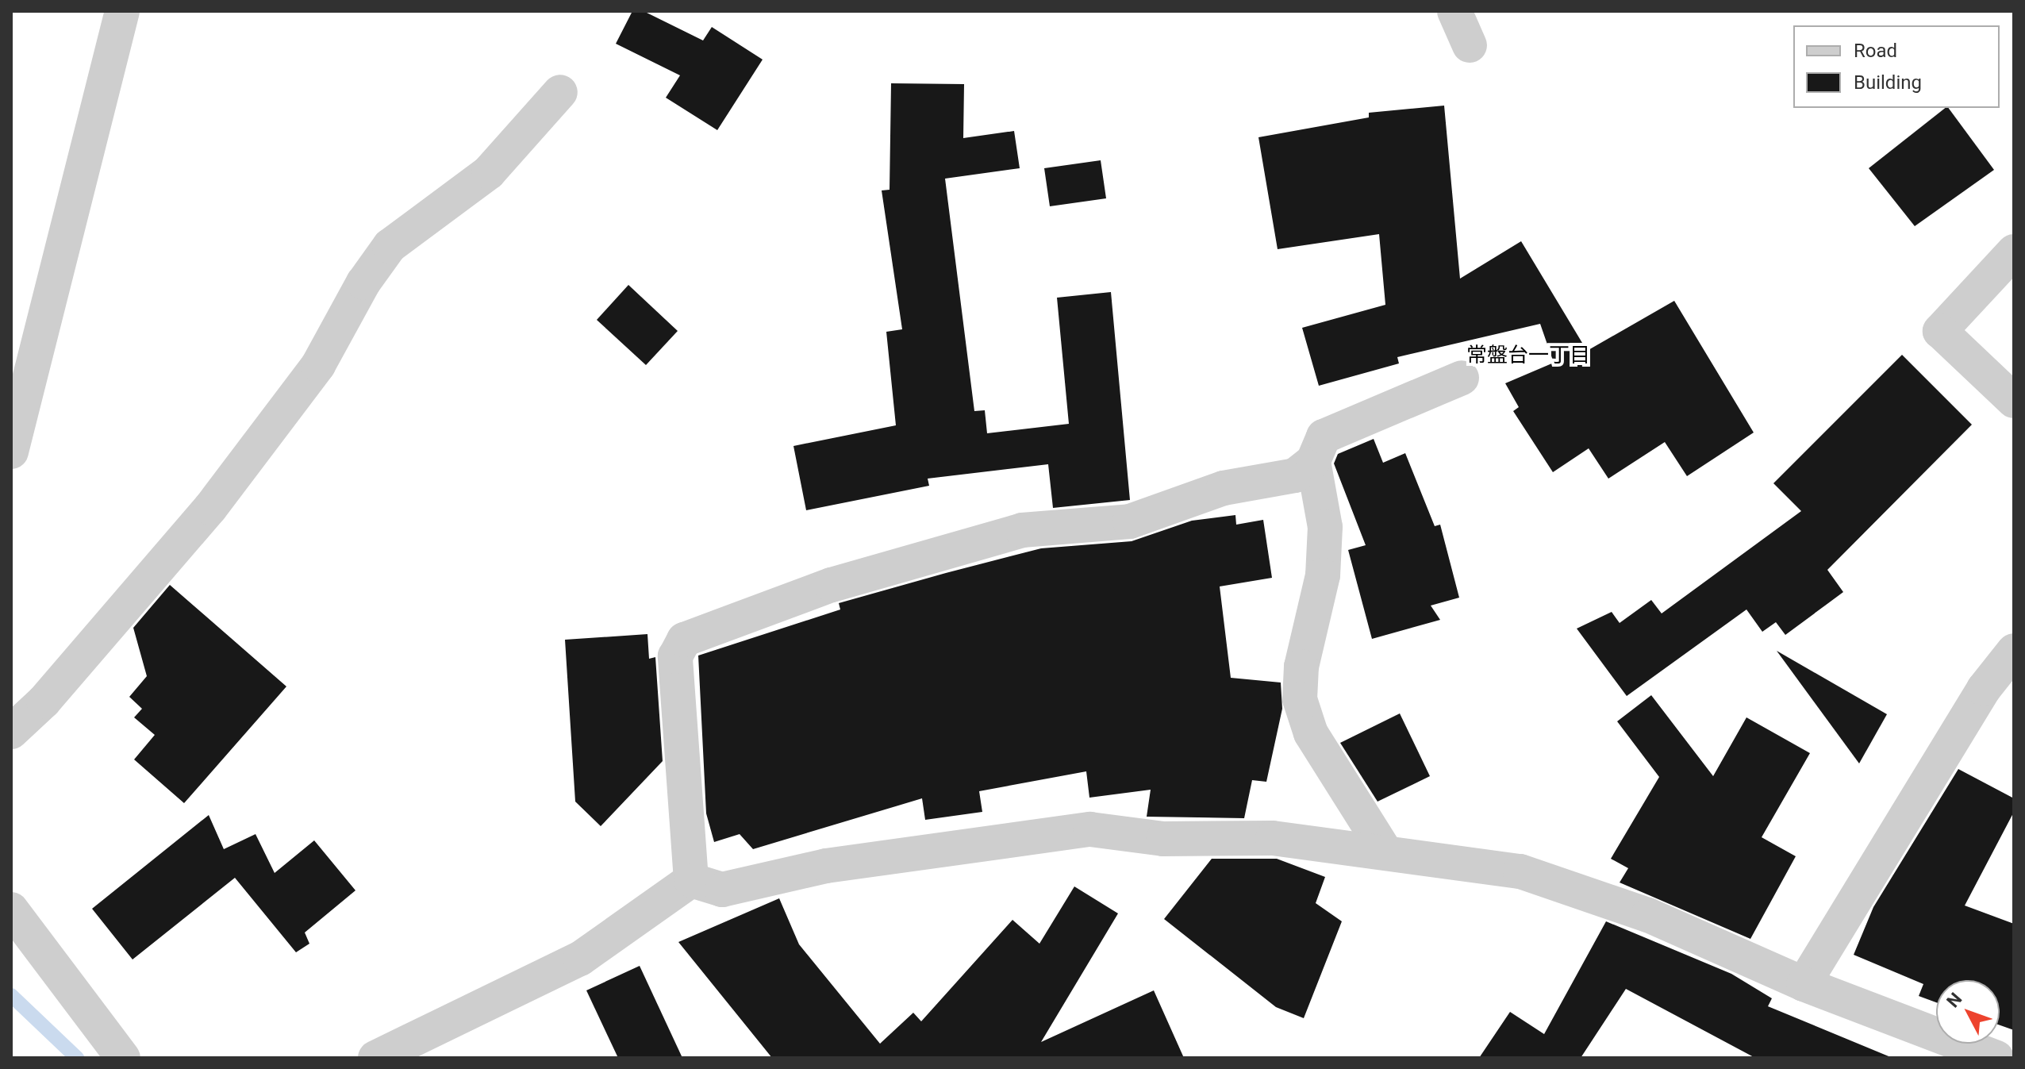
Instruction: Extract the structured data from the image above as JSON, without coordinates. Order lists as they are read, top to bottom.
{
  "districts": ["常盤台一丁目"],
  "legend": ["Road", "Building"],
  "north": "top left"
}
